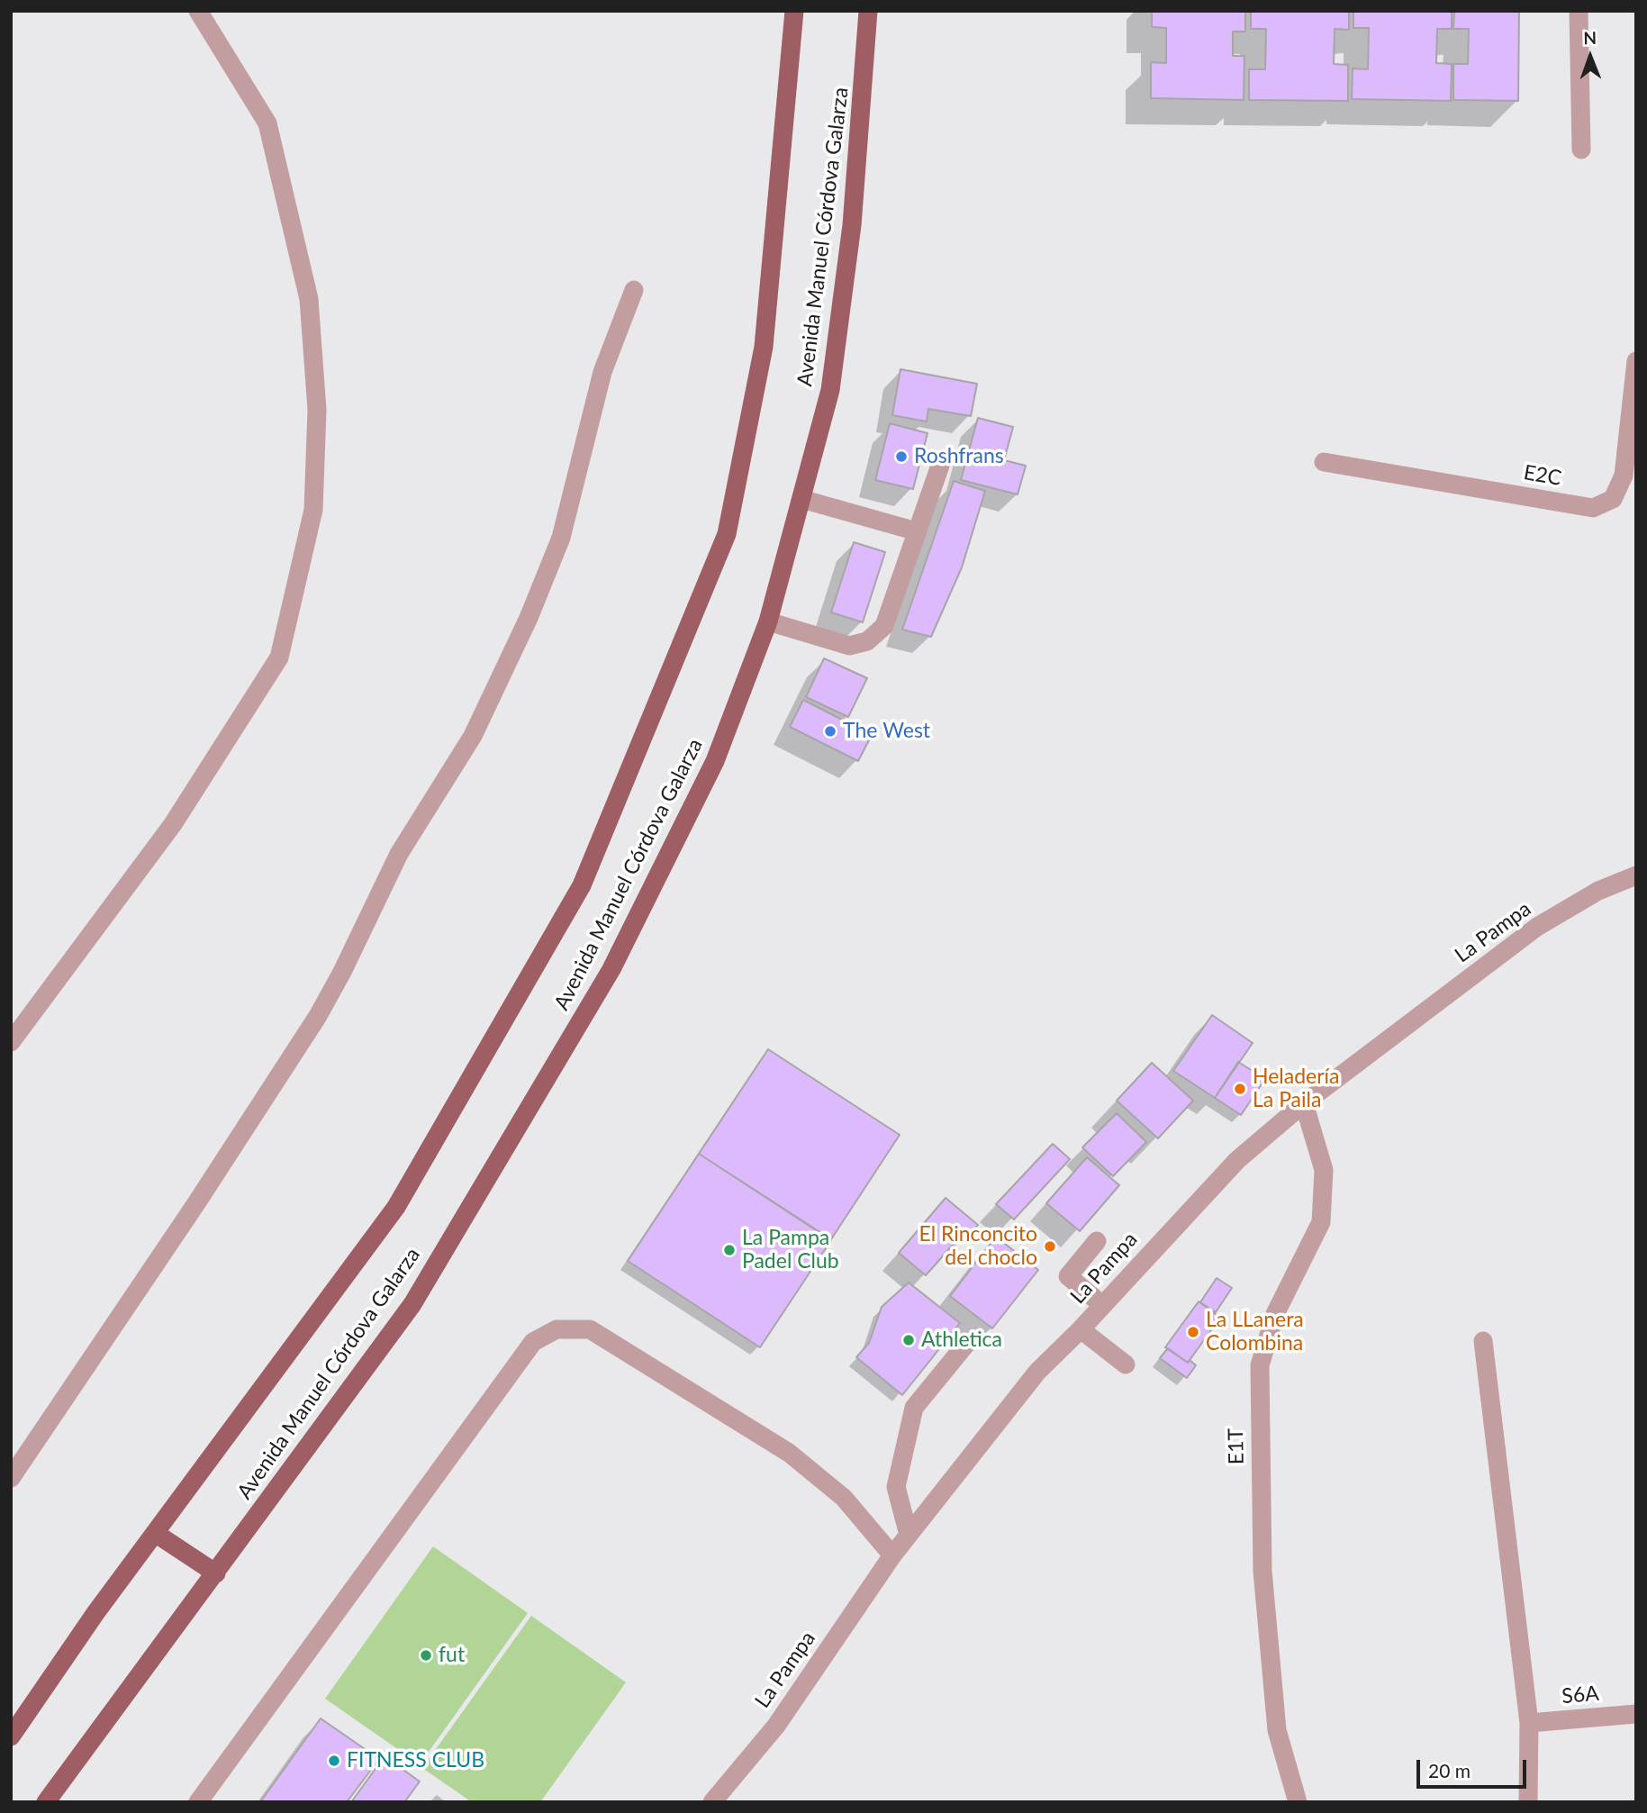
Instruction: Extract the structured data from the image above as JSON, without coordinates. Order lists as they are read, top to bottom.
{
  "streets": {
    "main road": ["Avenida Manuel Córdova Galarza"],
    "street": [
      "E2C",
      "La Pampa",
      "E1T",
      "S6A"
    ]
  },
  "crossings": [
    ["La Pampa", "E1T"]
  ],
  "places": [
    "Roshfrans",
    "The West",
    "Heladería La Paila",
    "El Rinconcito del choclo",
    "La Pampa Padel Club",
    "La LLanera Colombina",
    "Athletica",
    "fut",
    "FITNESS CLUB"
  ],
  "scale_bar": "20 m",
  "north": "top"
}
